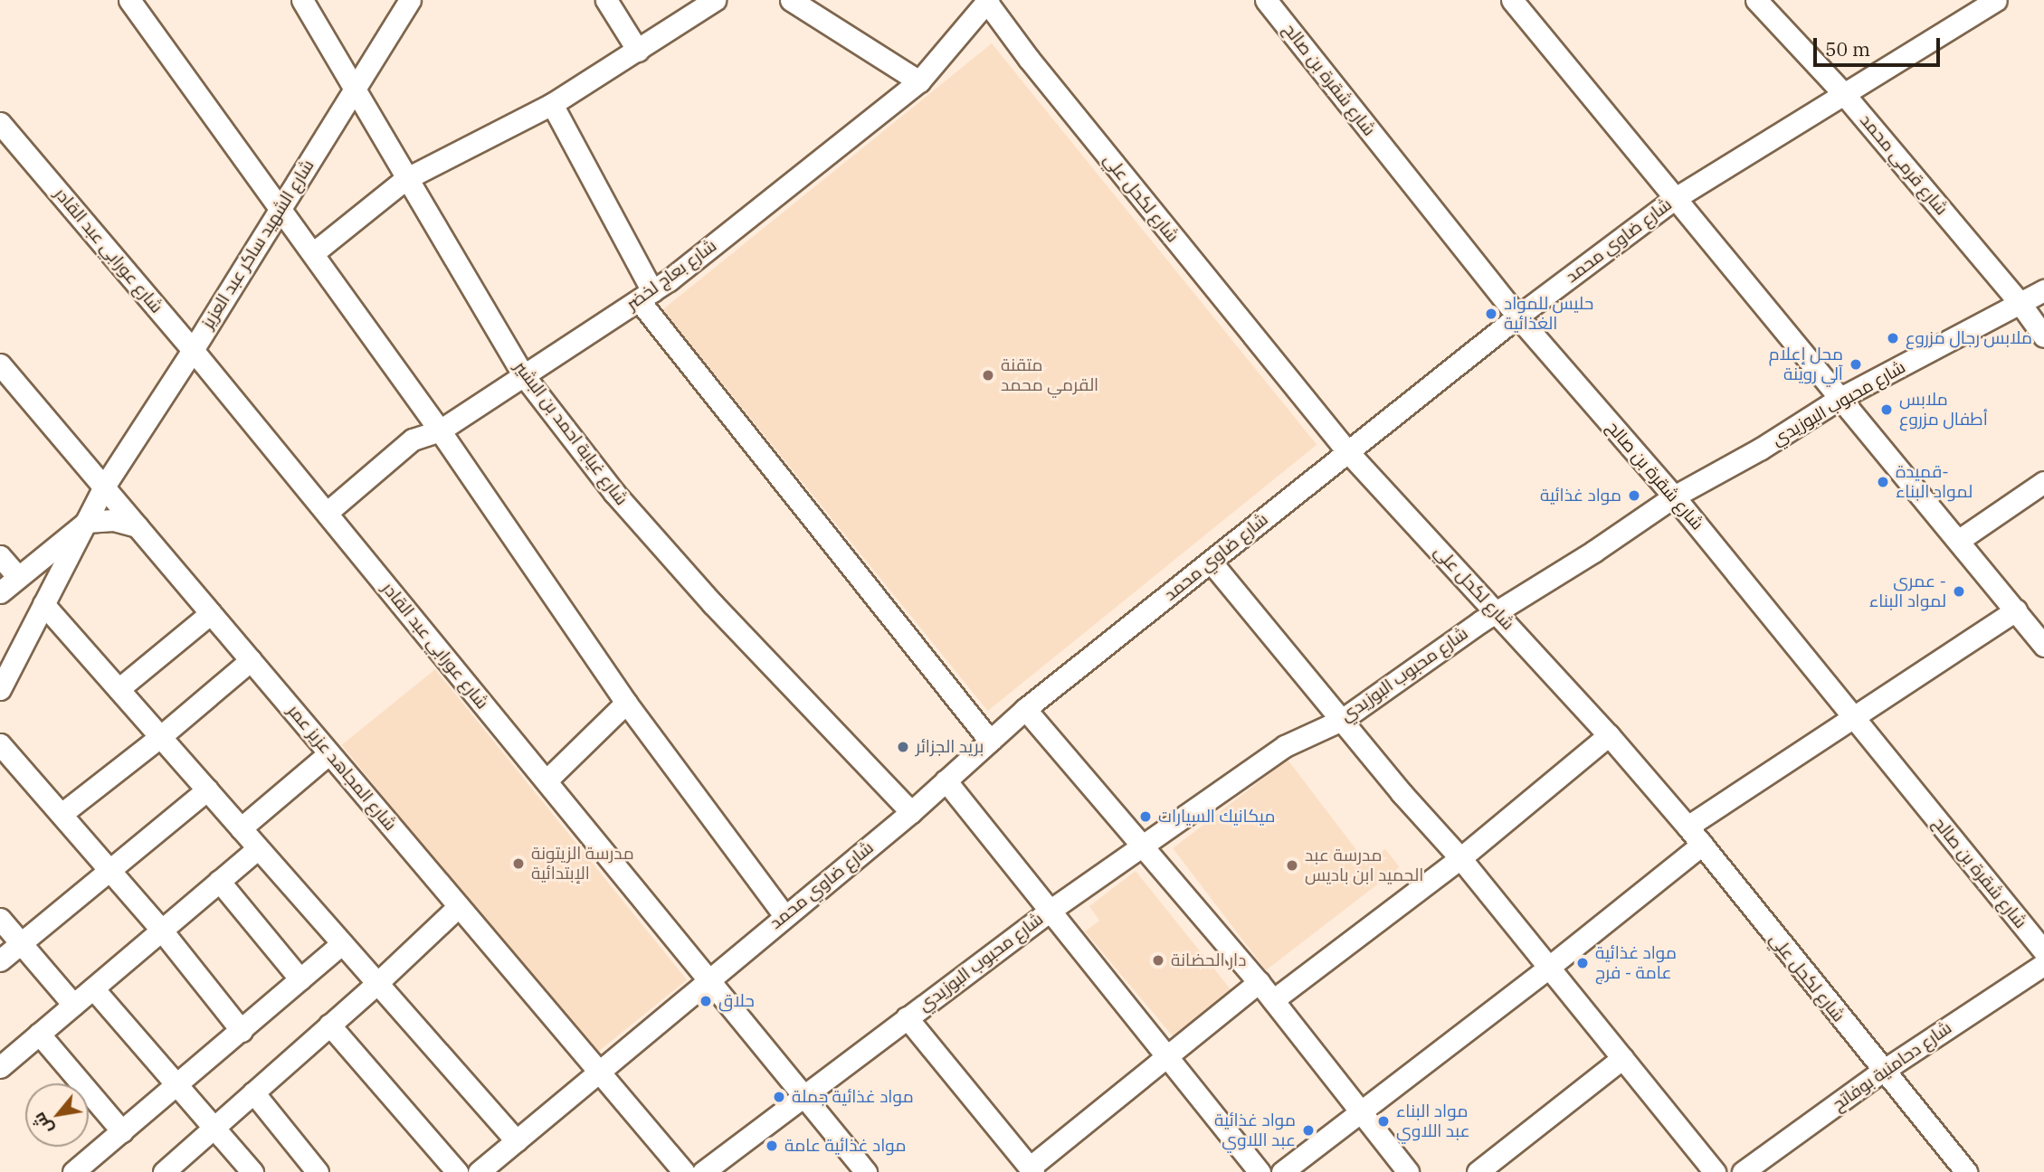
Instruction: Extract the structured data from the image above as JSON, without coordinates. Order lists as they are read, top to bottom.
{
  "streets": {
    "street": [
      "شارع شقرة بن صالح",
      "شارع قرمي محمد",
      "شارع لكحل علي",
      "شارع ضاوي محمد",
      "شارع الشهيد ساكر عبد العزيز",
      "شارع عورابي عبد القادر",
      "شارع بعاج لخضر",
      "شارع محبوب البوزيدي",
      "شارع غيابة احمد بن البشير",
      "شارع المجاهد عزيز عمر",
      "شارع دحامنية بوفاتح"
    ]
  },
  "crossings": [
    ["شارع شقرة بن صالح", "شارع ضاوي محمد"],
    ["شارع شقرة بن صالح", "شارع محبوب البوزيدي"],
    ["شارع قرمي محمد", "شارع ضاوي محمد"],
    ["شارع قرمي محمد", "شارع محبوب البوزيدي"],
    ["شارع لكحل علي", "شارع ضاوي محمد"],
    ["شارع لكحل علي", "شارع بعاج لخضر"],
    ["شارع لكحل علي", "شارع محبوب البوزيدي"],
    ["شارع لكحل علي", "شارع دحامنية بوفاتح"],
    ["شارع ضاوي محمد", "شارع عورابي عبد القادر"],
    ["شارع ضاوي محمد", "شارع غيابة احمد بن البشير"],
    ["شارع ضاوي محمد", "شارع المجاهد عزيز عمر"],
    ["شارع الشهيد ساكر عبد العزيز", "شارع عورابي عبد القادر"],
    ["شارع الشهيد ساكر عبد العزيز", "شارع غيابة احمد بن البشير"],
    ["شارع الشهيد ساكر عبد العزيز", "شارع المجاهد عزيز عمر"],
    ["شارع عورابي عبد القادر", "شارع بعاج لخضر"],
    ["شارع عورابي عبد القادر", "شارع محبوب البوزيدي"],
    ["شارع بعاج لخضر", "شارع غيابة احمد بن البشير"]
  ],
  "places": [
    "حليس للمواد الغذائية",
    "ملابس رجال مزروع",
    "محل إعلام آلي روينة",
    "متقنة القرمي محمد",
    "ملابس أطفال مزروع",
    "قميدة- لمواد البناء",
    "مواد غذائية",
    "عمري - لمواد البناء",
    "بريد الجزائر",
    "ميكانيك السيارات",
    "مدرسة الزيتونة الإبتدائية",
    "مدرسة عبد الحميد ابن باديس",
    "دار الحضانة",
    "مواد غذائية عامة - فرج",
    "حلاق",
    "مواد غذائية جملة",
    "مواد البناء عبد اللاوي",
    "مواد غذائية عبد اللاوي",
    "مواد غذائية عامة"
  ],
  "scale_bar": "50 m",
  "north": "bottom left"
}
